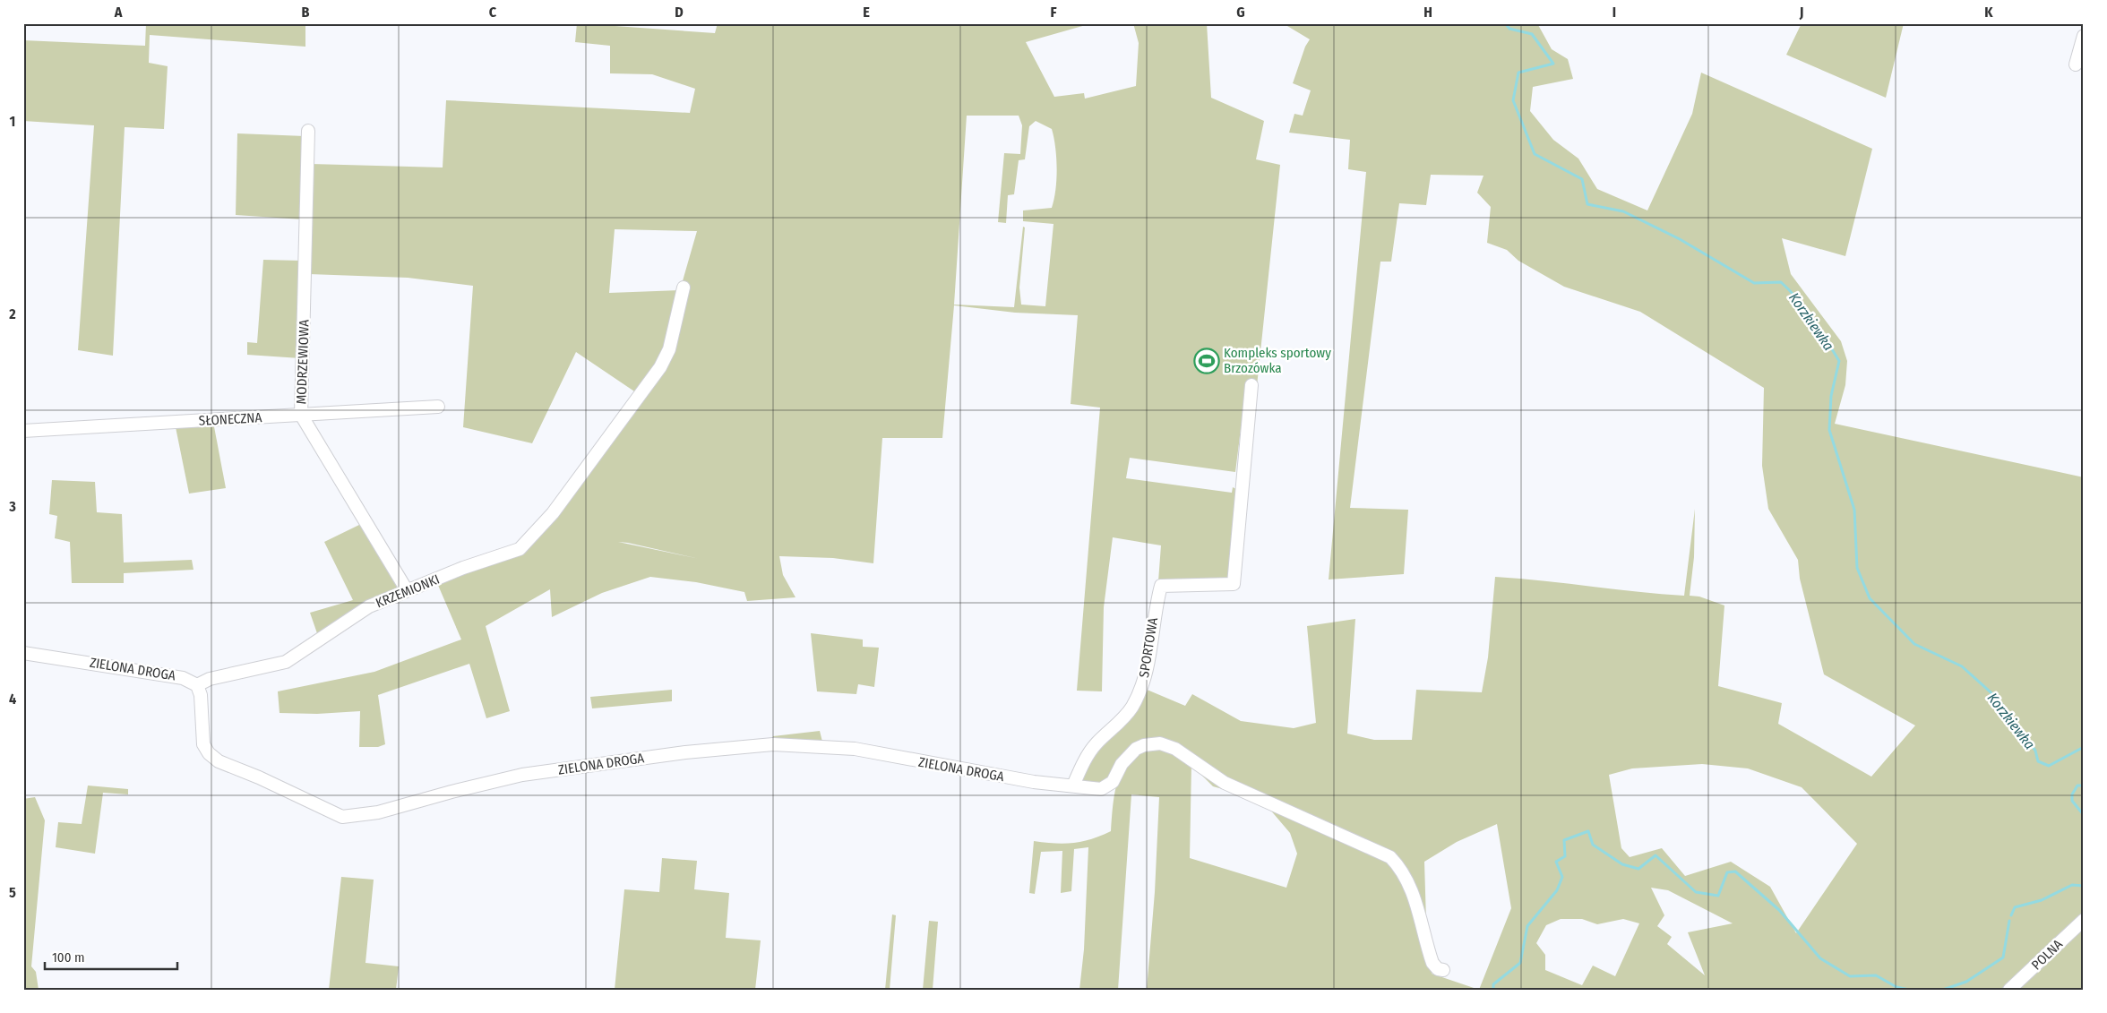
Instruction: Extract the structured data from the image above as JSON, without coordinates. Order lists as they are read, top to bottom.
{
  "streets": {
    "street": [
      "MODRZEWIOWA",
      "SŁONECZNA",
      "KRZEMIONKI",
      "SPORTOWA",
      "ZIELONA DROGA",
      "POLNA"
    ]
  },
  "crossings": [
    ["MODRZEWIOWA", "SŁONECZNA"],
    ["MODRZEWIOWA", "KRZEMIONKI"],
    ["KRZEMIONKI", "ZIELONA DROGA"],
    ["SPORTOWA", "ZIELONA DROGA"]
  ],
  "water": ["Korzkiewka"],
  "places": {
    "sports": ["Kompleks sportowy Brzozówka"]
  },
  "scale_bar": "100 m",
  "grid": {
    "columns": [
      "A",
      "B",
      "C",
      "D",
      "E",
      "F",
      "G",
      "H",
      "I",
      "J",
      "K"
    ],
    "rows": [
      "1",
      "2",
      "3",
      "4",
      "5"
    ]
  }
}
